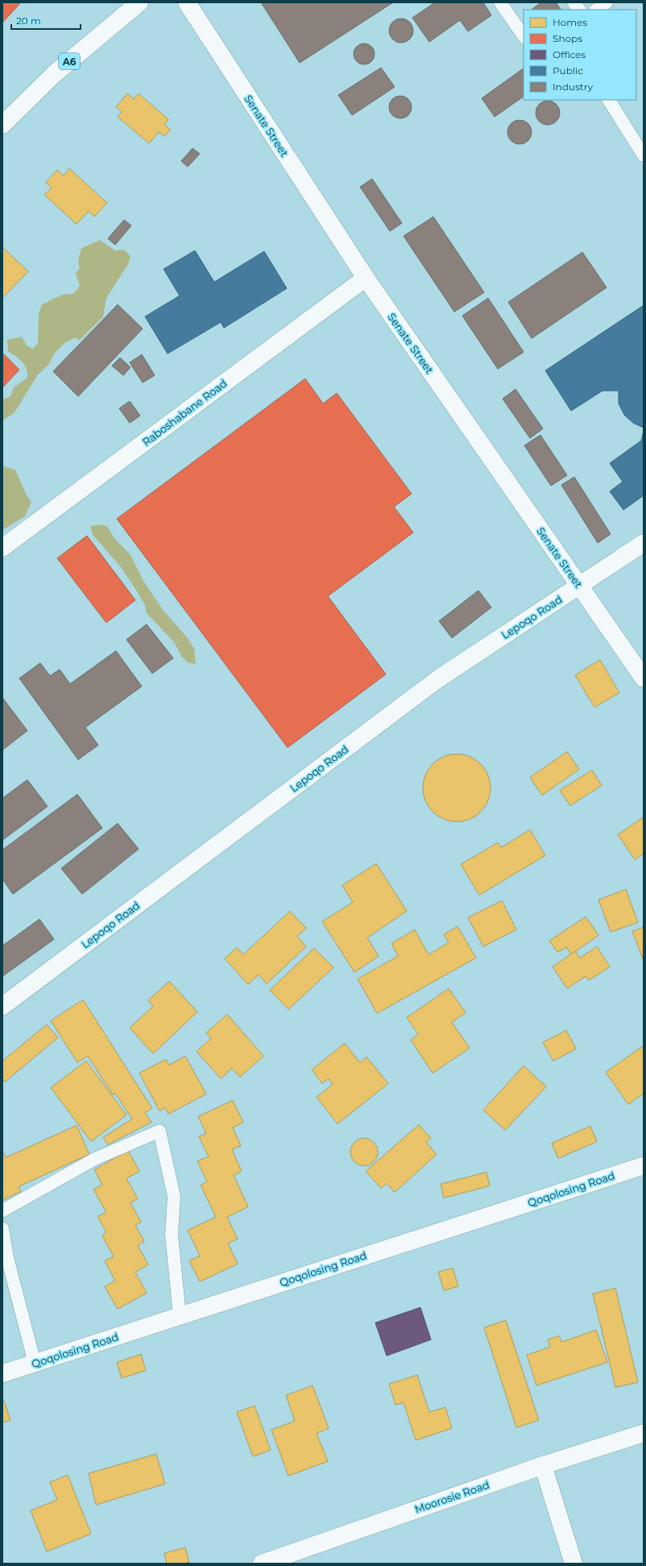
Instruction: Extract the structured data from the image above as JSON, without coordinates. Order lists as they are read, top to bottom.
{
  "streets": {
    "street": [
      "A6",
      "Senate Street",
      "Raboshabane Road",
      "Lepoqo Road",
      "Qoqolosing Road",
      "Moorosie Road"
    ]
  },
  "crossings": [
    ["Senate Street", "Raboshabane Road"],
    ["Senate Street", "Lepoqo Road"]
  ],
  "legend": [
    "Homes",
    "Shops",
    "Offices",
    "Public",
    "Industry"
  ],
  "scale_bar": "20 m"
}
